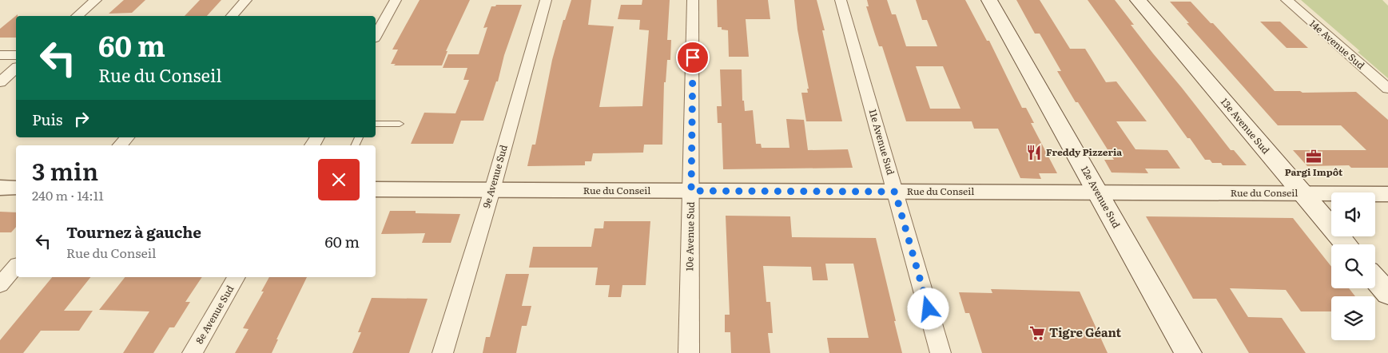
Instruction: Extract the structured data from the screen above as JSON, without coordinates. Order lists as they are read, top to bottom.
{
  "streets": {
    "main road": ["13e Avenue Sud", "12e Avenue Sud"],
    "street": [
      "14e Avenue Sud",
      "11e Avenue Sud",
      "9e Avenue Sud",
      "Rue du Conseil",
      "10e Avenue Sud",
      "8e Avenue Sud"
    ]
  },
  "crossings": [
    ["13e Avenue Sud", "Rue du Conseil"],
    ["11e Avenue Sud", "Rue du Conseil"],
    ["9e Avenue Sud", "Rue du Conseil"],
    ["Rue du Conseil", "12e Avenue Sud"],
    ["Rue du Conseil", "10e Avenue Sud"]
  ],
  "places": {
    "restaurant": ["Freddy Pizzeria"],
    "office": ["Pargi Impôt"],
    "supermarket": ["Tigre Géant"]
  },
  "page": {
    "turn": ["60 m", "Rue du Conseil"],
    "then": "Puis",
    "heading": ["3 min", "240 m · 14:11"],
    "list": [
      {
        "name": "Tournez à gauche",
        "note": "Rue du Conseil",
        "value": "60 m"
      }
    ]
  }
}
